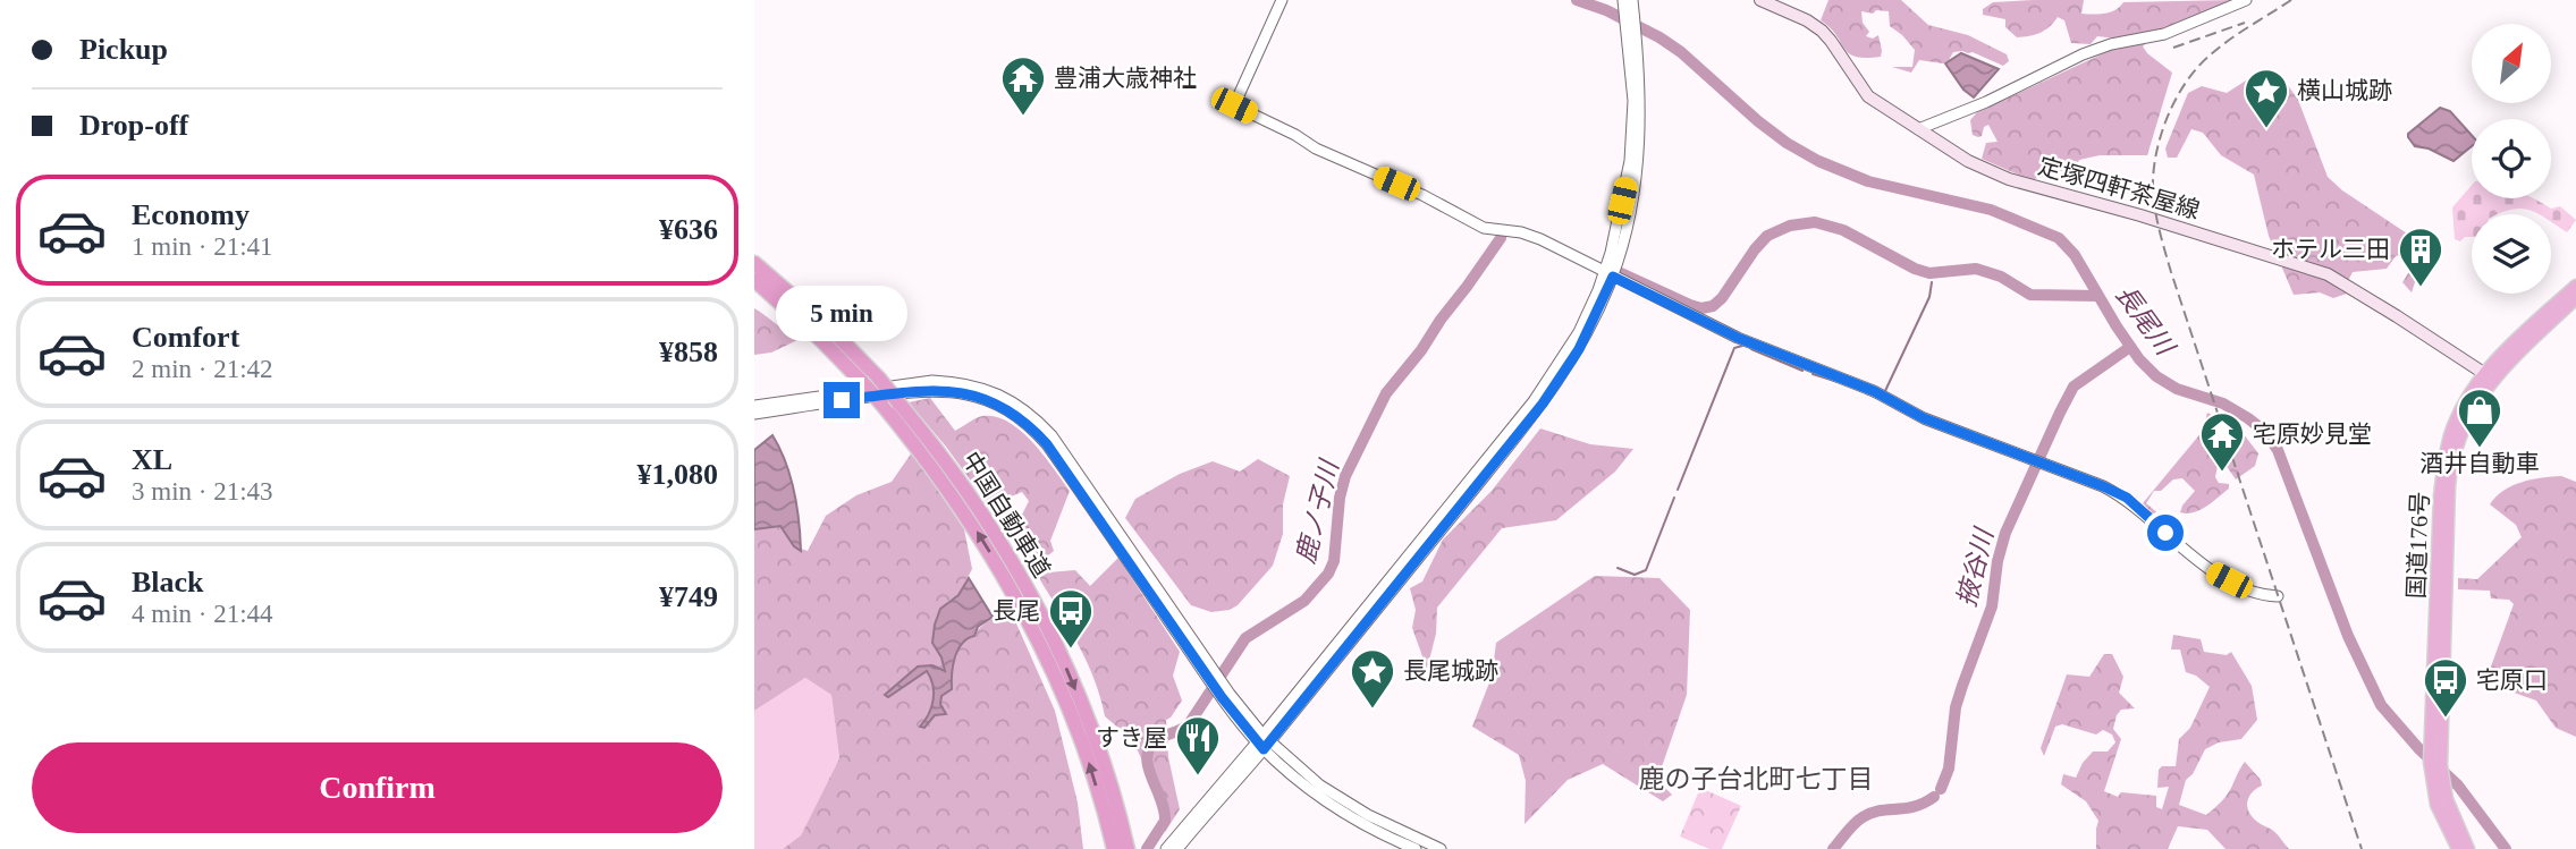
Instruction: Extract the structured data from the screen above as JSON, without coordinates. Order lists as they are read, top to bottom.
{
  "streets": {
    "highway": ["中国自動車道", "国道176号"],
    "main road": ["定塚四軒茶屋線"]
  },
  "crossings": [
    ["定塚四軒茶屋線", "国道176号"]
  ],
  "districts": ["鹿の子台北町七丁目"],
  "water": ["長尾川", "鹿ノ子川", "掖谷川"],
  "places": {
    "temple": ["豊浦大歳神社", "宅原妙見堂"],
    "place": ["横山城跡", "長尾城跡"],
    "building": ["ホテル三田"],
    "shop": ["酒井自動車"],
    "bus stop": ["長尾", "宅原口"],
    "restaurant": ["すき屋"]
  },
  "north": "top right",
  "page": {
    "banner": ["Pickup", "Drop-off"],
    "list": [
      {
        "name": "Economy",
        "note": "1 min · 21:41",
        "value": "¥636"
      },
      {
        "name": "Comfort",
        "note": "2 min · 21:42",
        "value": "¥858"
      },
      {
        "name": "XL",
        "note": "3 min · 21:43",
        "value": "¥1,080"
      },
      {
        "name": "Black",
        "note": "4 min · 21:44",
        "value": "¥749"
      }
    ],
    "bubble": "5 min",
    "buttons": "Confirm"
  }
}
